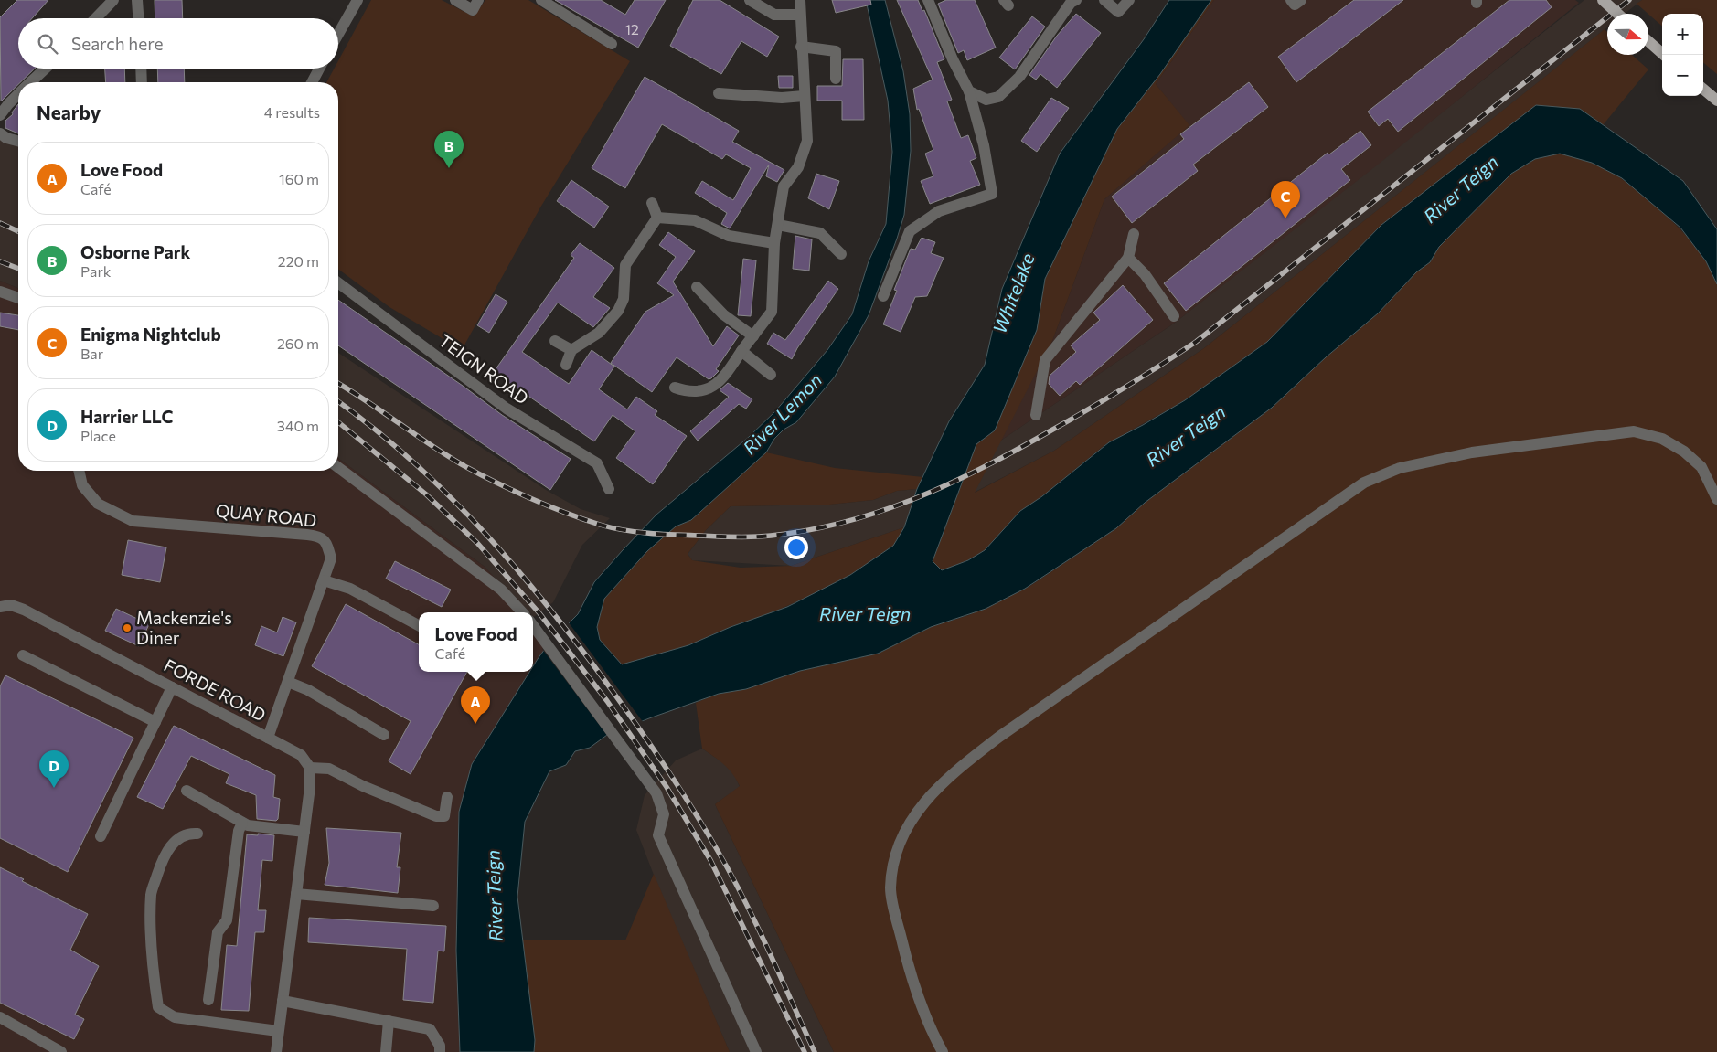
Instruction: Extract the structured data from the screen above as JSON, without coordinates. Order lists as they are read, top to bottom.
{
  "streets": {
    "street": ["TEIGN ROAD", "QUAY ROAD", "FORDE ROAD"]
  },
  "crossings": [
    ["QUAY ROAD", "FORDE ROAD"]
  ],
  "water": ["River Teign", "Whitelake", "River Lemon"],
  "places": ["Mackenzie's Diner"],
  "house_numbers": ["12"],
  "north": "right",
  "page": {
    "map_buttons": ["+", "−"],
    "search": "Search here",
    "heading": ["Nearby", "4 results"],
    "pins": [
      "B",
      "C",
      "A",
      "D"
    ],
    "list": [
      {
        "mark": "A",
        "name": "Love Food",
        "note": "Café",
        "value": "160 m"
      },
      {
        "mark": "B",
        "name": "Osborne Park",
        "note": "Park",
        "value": "220 m"
      },
      {
        "mark": "C",
        "name": "Enigma Nightclub",
        "note": "Bar",
        "value": "260 m"
      },
      {
        "mark": "D",
        "name": "Harrier LLC",
        "note": "Place",
        "value": "340 m"
      }
    ],
    "popup": ["Love Food", "Café"]
  }
}
